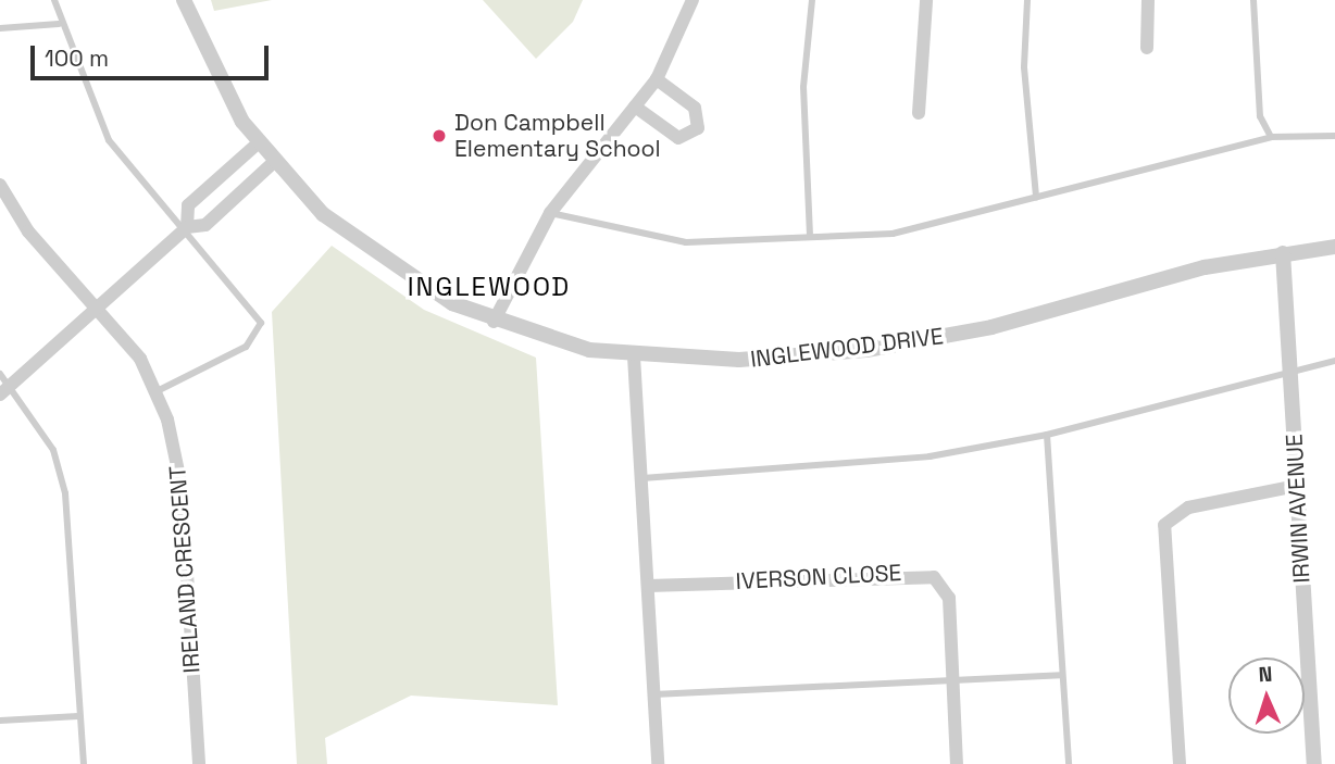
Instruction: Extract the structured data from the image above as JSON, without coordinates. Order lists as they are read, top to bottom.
{
  "streets": {
    "street": [
      "INGLEWOOD DRIVE",
      "IRWIN AVENUE",
      "IRELAND CRESCENT",
      "IVERSON CLOSE"
    ]
  },
  "crossings": [
    ["INGLEWOOD DRIVE", "IRWIN AVENUE"]
  ],
  "districts": ["INGLEWOOD"],
  "places": ["Don Campbell Elementary School"],
  "scale_bar": "100 m",
  "north": "top"
}
